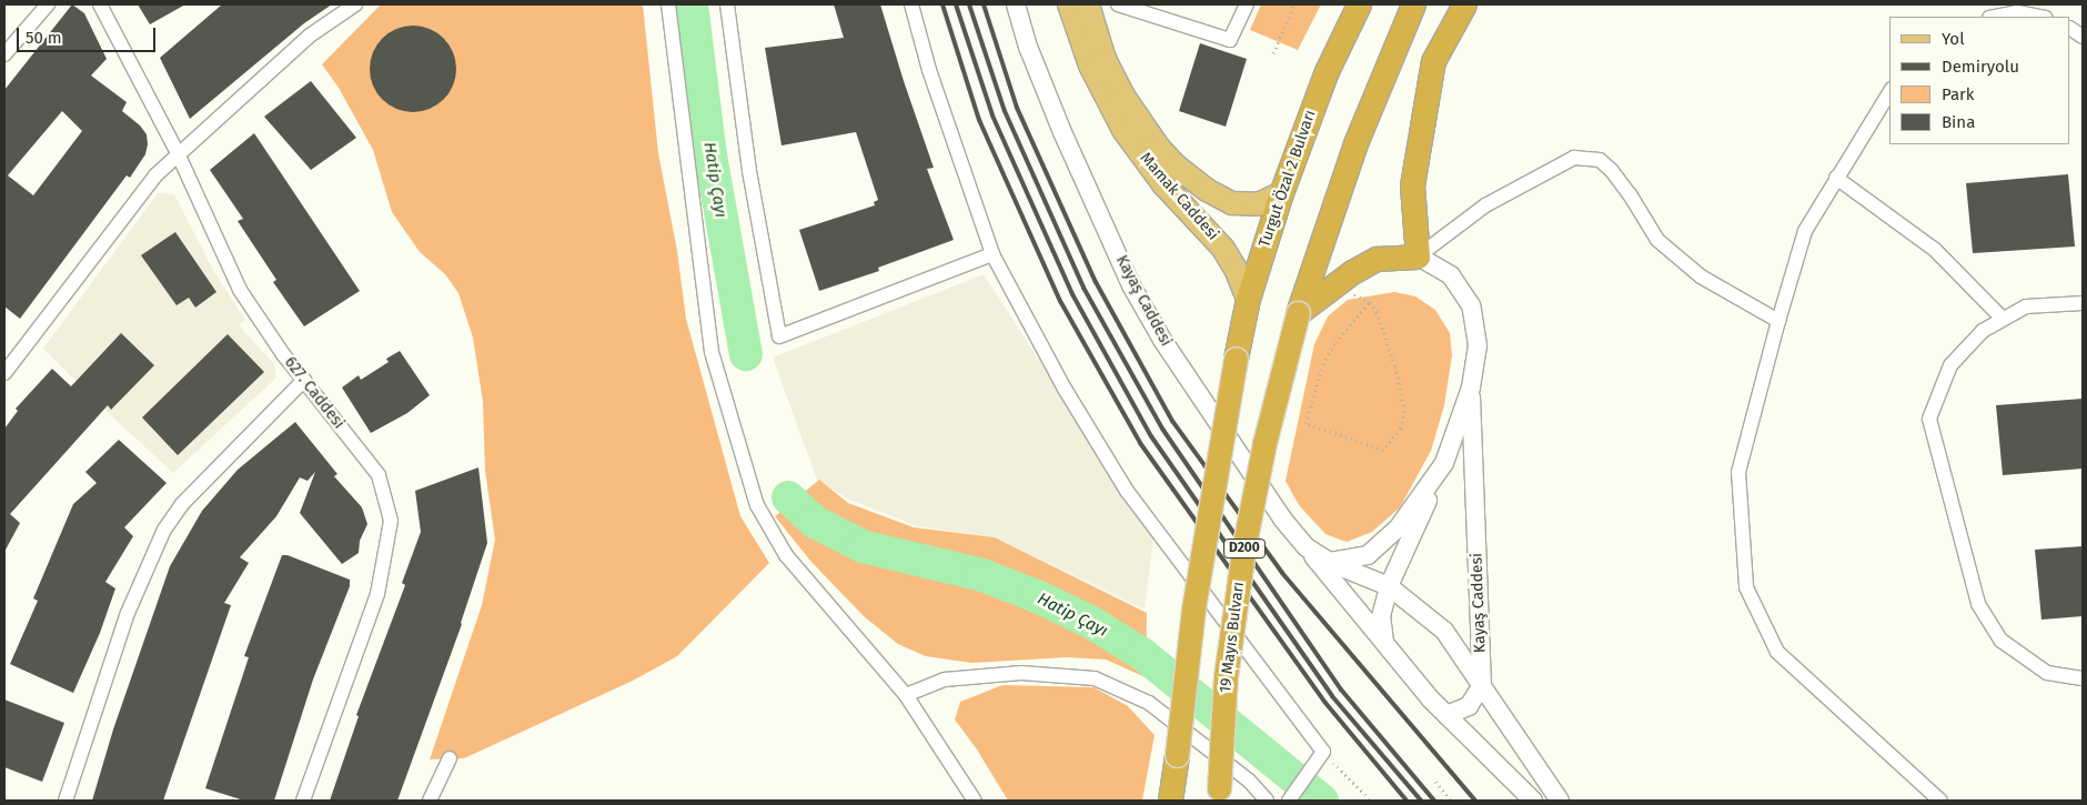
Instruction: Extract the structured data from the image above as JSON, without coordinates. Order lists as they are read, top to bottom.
{
  "streets": {
    "highway": ["Turgut Özal 2 Bulvarı", "D200", "19 Mayıs Bulvarı"],
    "main road": ["Mamak Caddesi"],
    "street": ["Kayaş Caddesi", "627. Caddesi"]
  },
  "crossings": [
    ["Turgut Özal 2 Bulvarı", "Mamak Caddesi"],
    ["D200", "19 Mayıs Bulvarı"]
  ],
  "water": ["Hatip Çayı"],
  "legend": [
    "Yol",
    "Demiryolu",
    "Park",
    "Bina"
  ],
  "scale_bar": "50 m"
}
